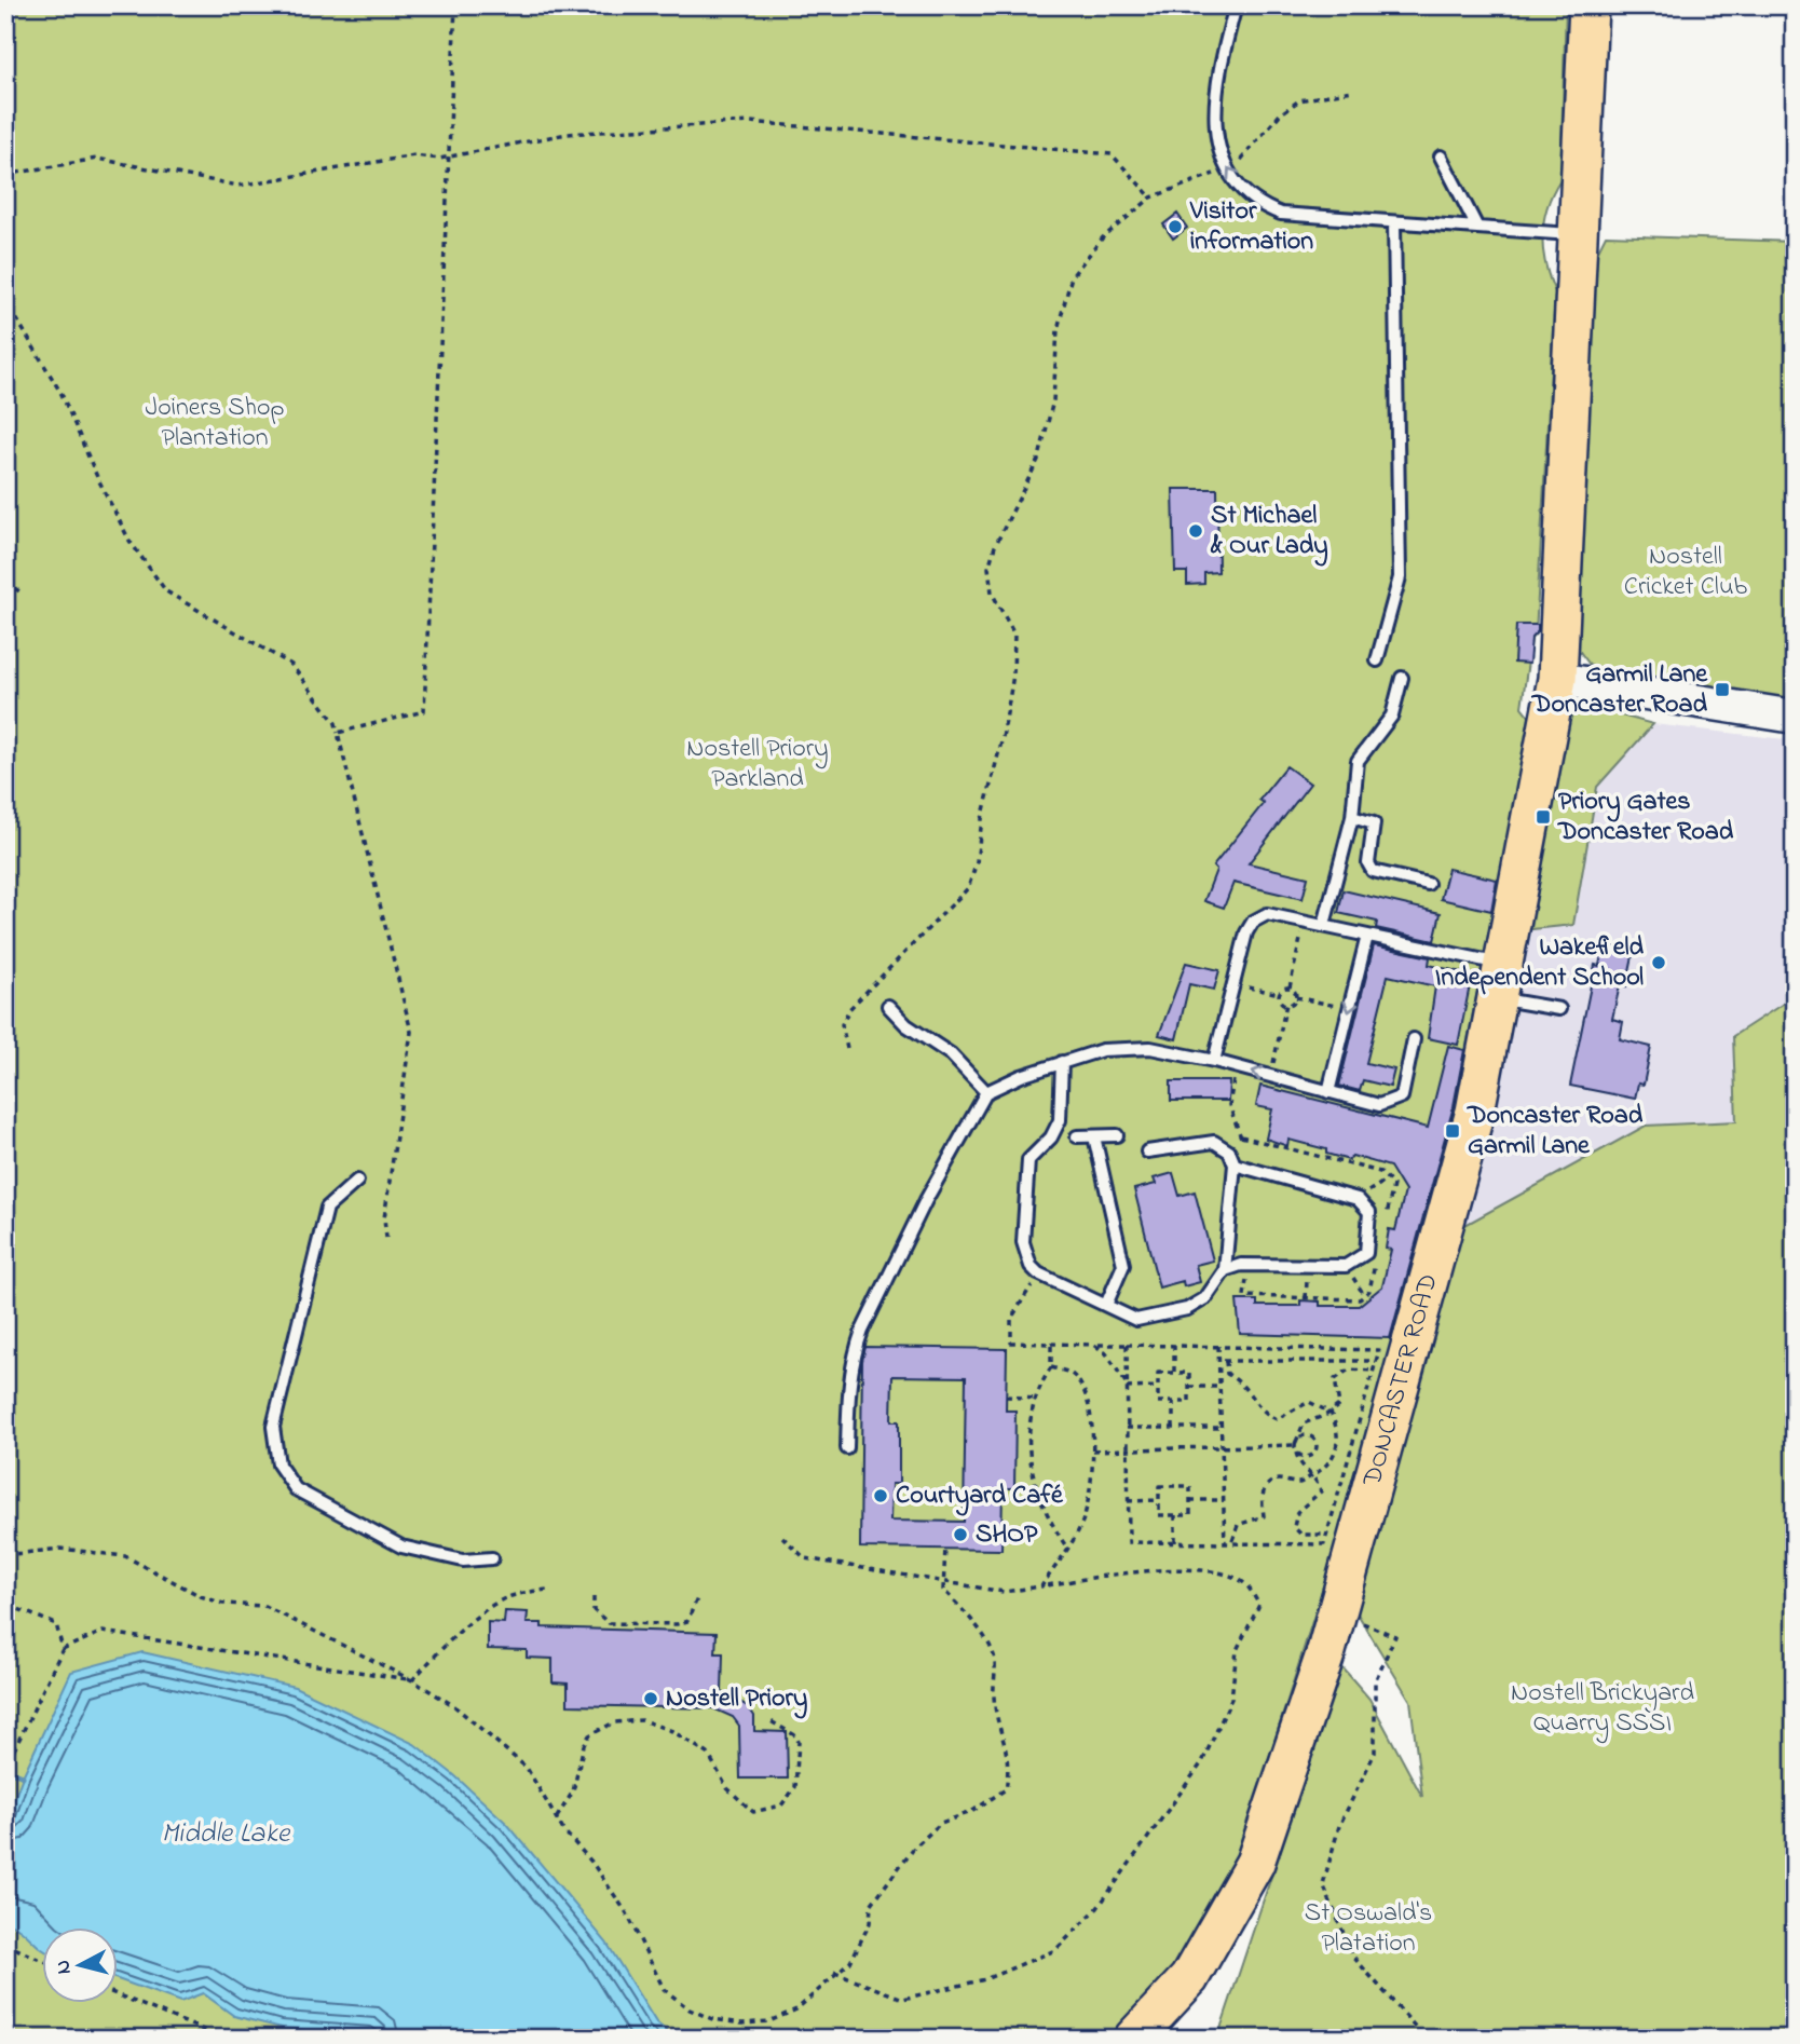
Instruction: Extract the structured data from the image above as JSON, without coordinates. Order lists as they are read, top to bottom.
{
  "streets": {
    "highway": ["DONCASTER ROAD"]
  },
  "water": ["Middle Lake"],
  "parks": [
    "Joiners Shop Plantation",
    "Nostell Cricket Club",
    "Nostell Priory Parkland",
    "Nostell Brickyard Quarry SSSI",
    "St Oswald's Platation"
  ],
  "places": {
    "other": [
      "Visitor information",
      "St Michael & Our Lady",
      "Wakefield Independent School",
      "Courtyard Café",
      "SHOP",
      "Nostell Priory"
    ],
    "transit": ["Garmil Lane Doncaster Road", "Priory Gates Doncaster Road", "Doncaster Road Garmil Lane"]
  },
  "north": "left"
}
